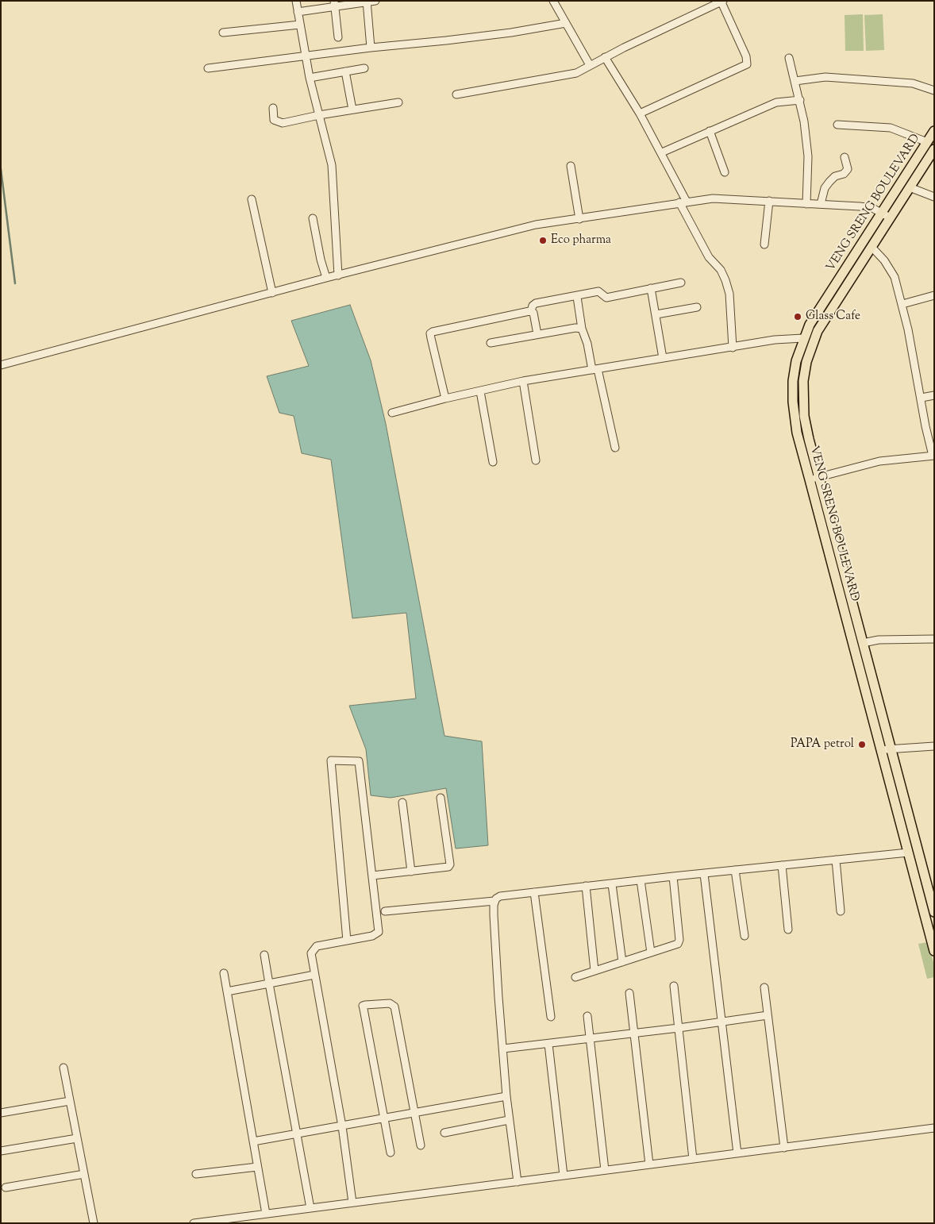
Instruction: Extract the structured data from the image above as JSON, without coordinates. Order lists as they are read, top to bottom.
{
  "streets": {
    "main road": ["VENG SRENG BOULEVARD"]
  },
  "places": ["Eco pharma", "Glass Cafe", "PAPA petrol"]
}
